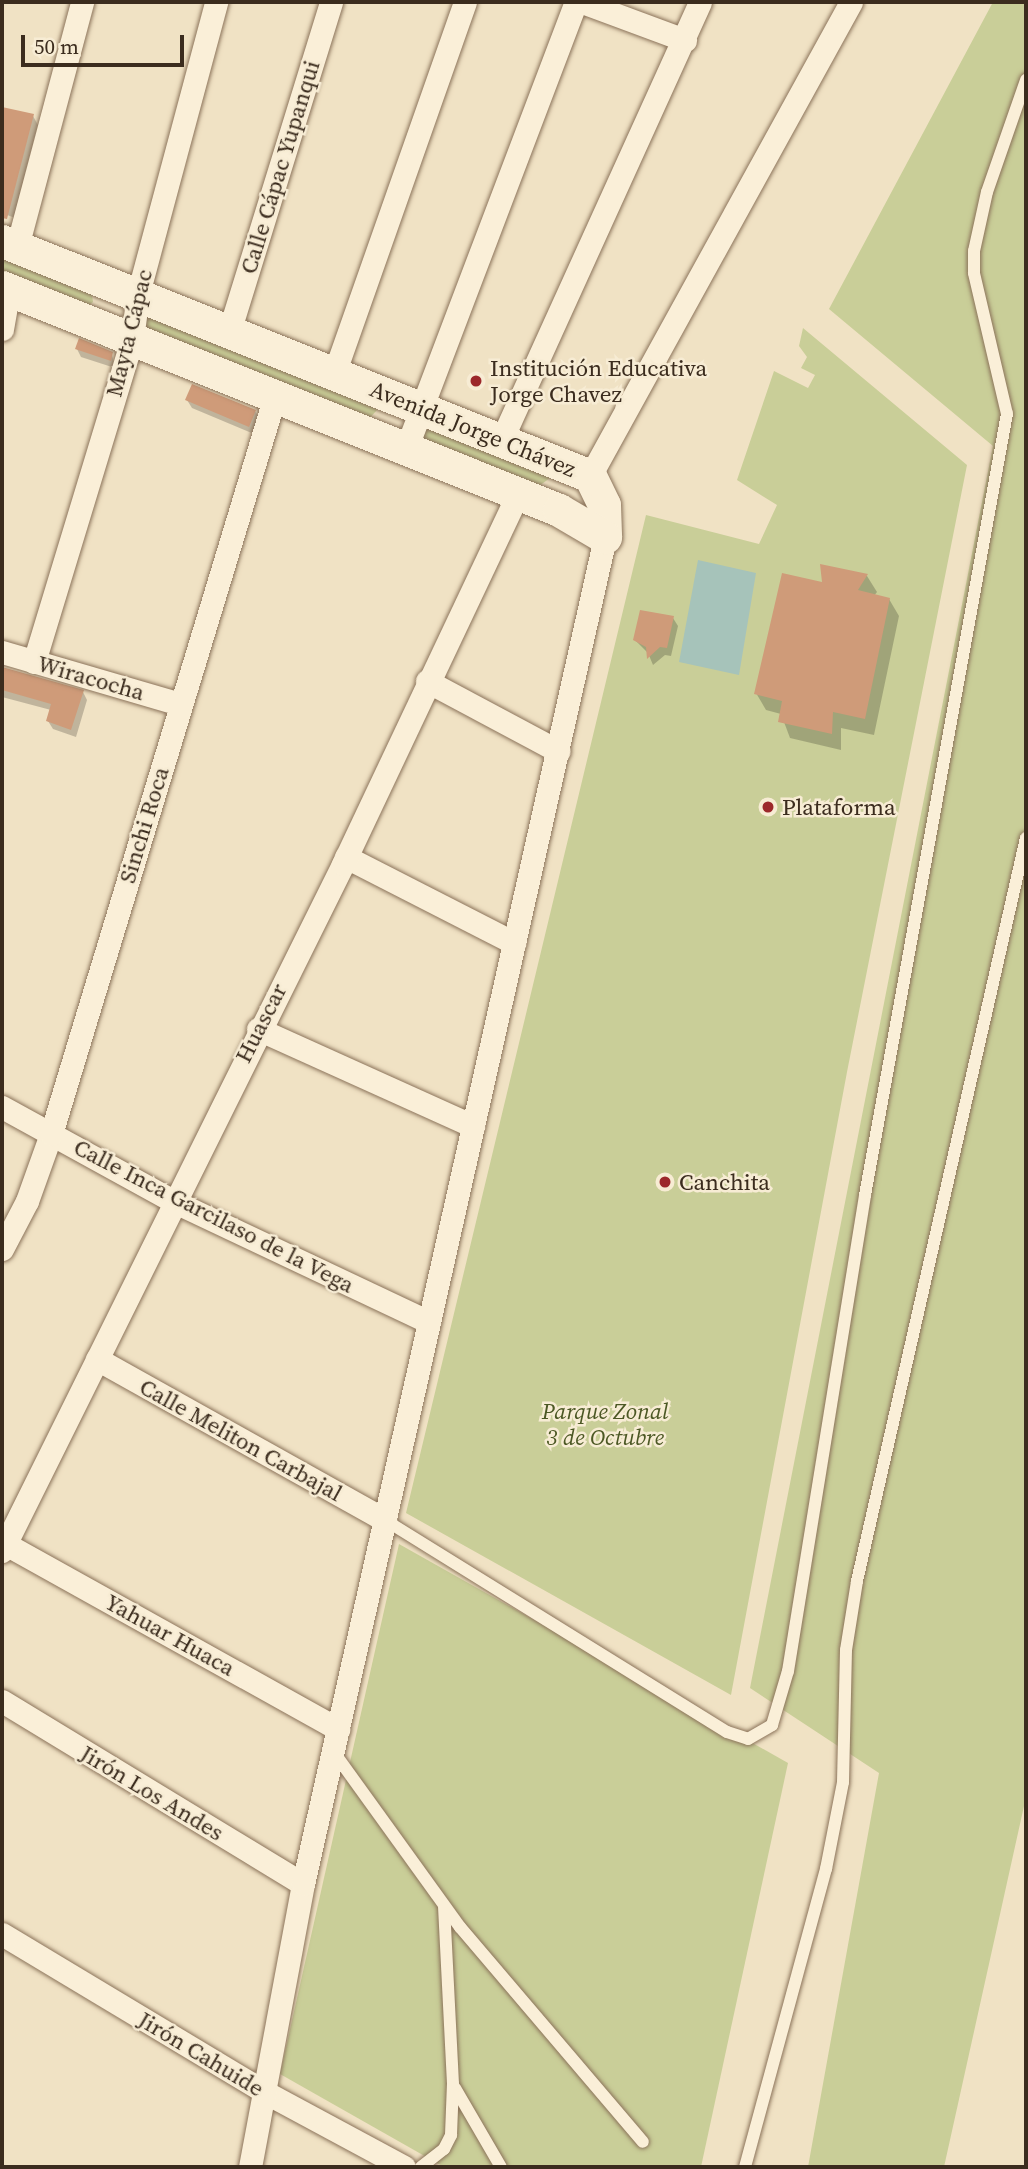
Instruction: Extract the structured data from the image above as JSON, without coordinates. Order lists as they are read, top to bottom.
{
  "streets": {
    "street": [
      "Calle Cápac Yupanqui",
      "Mayta Cápac",
      "Avenida Jorge Chávez",
      "Wiracocha",
      "Sinchi Roca",
      "Huascar",
      "Calle Inca Garcilaso de la Vega",
      "Calle Meliton Carbajal",
      "Yahuar Huaca",
      "Jirón Los Andes",
      "Jirón Cahuide"
    ]
  },
  "crossings": [
    ["Calle Cápac Yupanqui", "Avenida Jorge Chávez"],
    ["Mayta Cápac", "Avenida Jorge Chávez"],
    ["Mayta Cápac", "Wiracocha"],
    ["Avenida Jorge Chávez", "Sinchi Roca"],
    ["Avenida Jorge Chávez", "Huascar"],
    ["Wiracocha", "Sinchi Roca"],
    ["Sinchi Roca", "Calle Inca Garcilaso de la Vega"],
    ["Huascar", "Calle Inca Garcilaso de la Vega"],
    ["Huascar", "Calle Meliton Carbajal"],
    ["Huascar", "Yahuar Huaca"]
  ],
  "parks": ["Parque Zonal 3 de Octubre"],
  "places": ["Institución Educativa Jorge Chavez", "Plataforma", "Canchita"],
  "scale_bar": "50 m"
}
